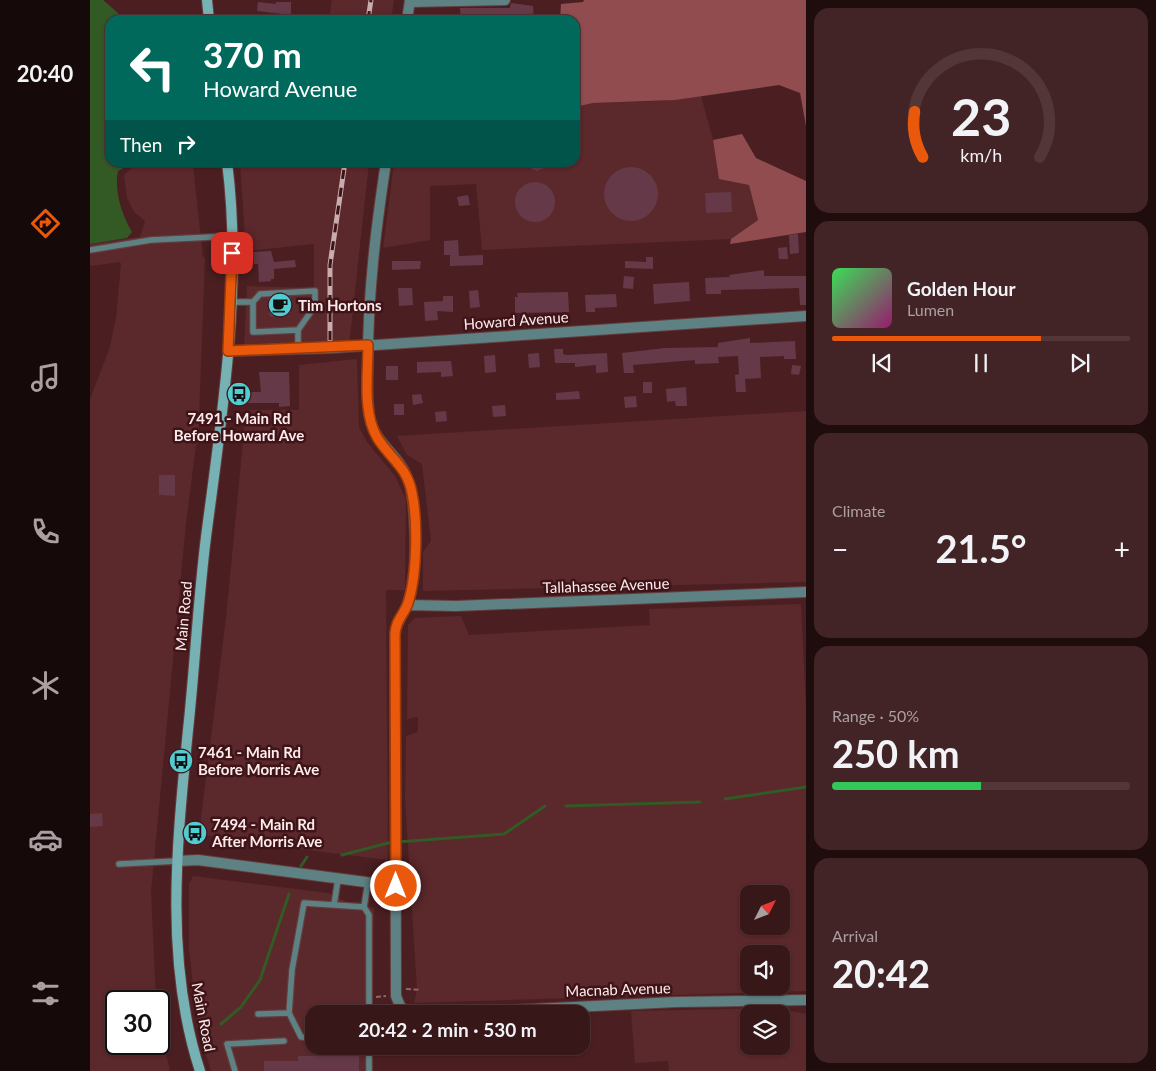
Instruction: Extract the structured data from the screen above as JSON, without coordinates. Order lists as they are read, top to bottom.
{
  "streets": {
    "main road": ["Main Road"],
    "street": ["Howard Avenue", "Tallahassee Avenue", "Macnab Avenue"]
  },
  "crossings": [
    ["Howard Avenue", "Main Road"]
  ],
  "places": {
    "cafe": ["Tim Hortons"],
    "bus stop": ["7491 - Main Rd Before Howard Ave", "7461 - Main Rd Before Morris Ave", "7494 - Main Rd After Morris Ave"]
  },
  "north": "top right",
  "page": {
    "tabs": "20:40",
    "turn": ["370 m", "Howard Avenue"],
    "then": "Then",
    "song": ["Golden Hour", "Lumen"],
    "tile": [
      "Climate",
      ["Range · 50%", "250 km"],
      ["Arrival", "20:42"]
    ],
    "heat": ["−", "21.5°", "+"],
    "limit": "30",
    "trip": "20:42 · 2 min · 530 m",
    "gauge": ["23", "km/h"]
  }
}
